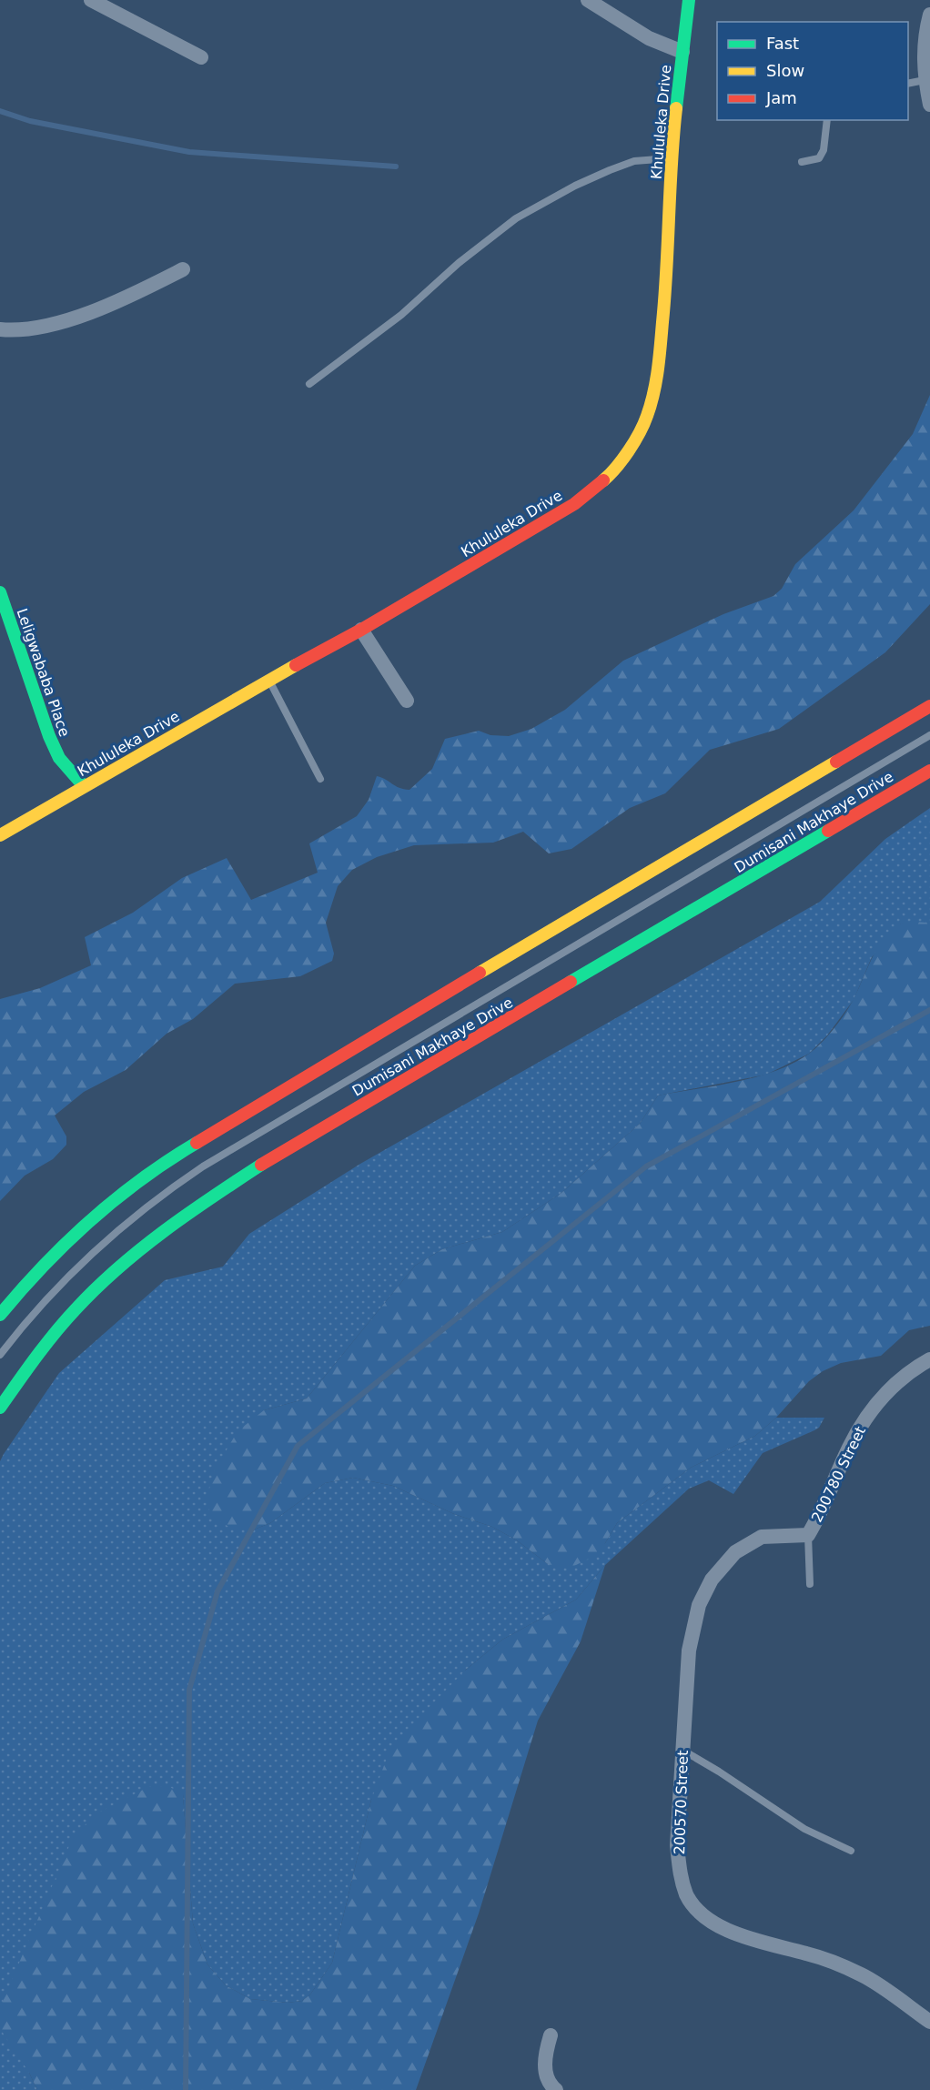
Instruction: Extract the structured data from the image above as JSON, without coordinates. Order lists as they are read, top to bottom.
{
  "streets": {
    "main road": ["Khululeka Drive", "Leligwababa Place", "Dumisani Makhaye Drive"],
    "street": ["200780 Street", "200570 Street"]
  },
  "crossings": [
    ["Khululeka Drive", "Leligwababa Place"],
    ["200780 Street", "200570 Street"]
  ],
  "legend": ["Fast", "Slow", "Jam"]
}
